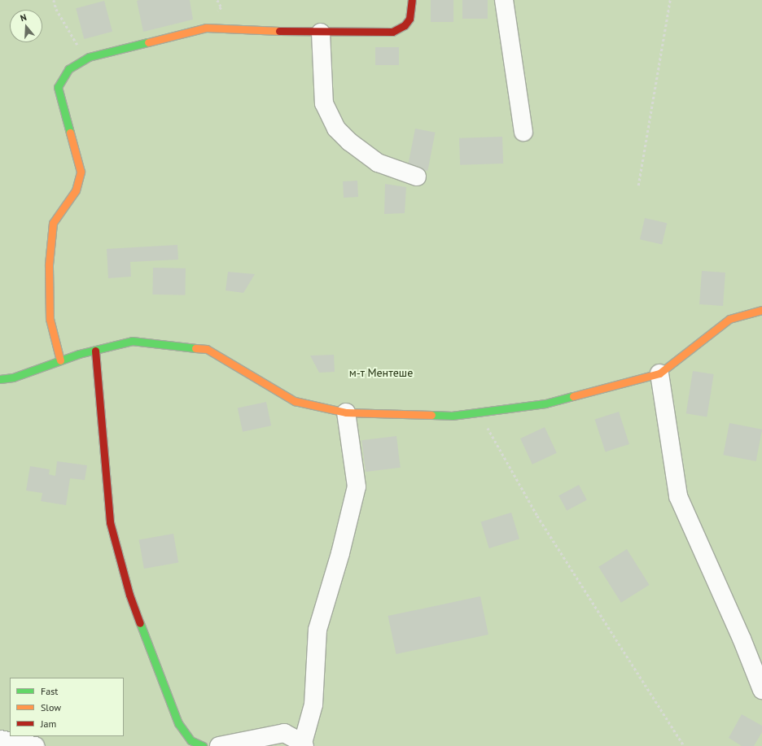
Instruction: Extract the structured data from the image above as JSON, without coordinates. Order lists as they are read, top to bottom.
{
  "parks": ["м-т Ментeше"],
  "legend": ["Fast", "Slow", "Jam"],
  "north": "top"
}
